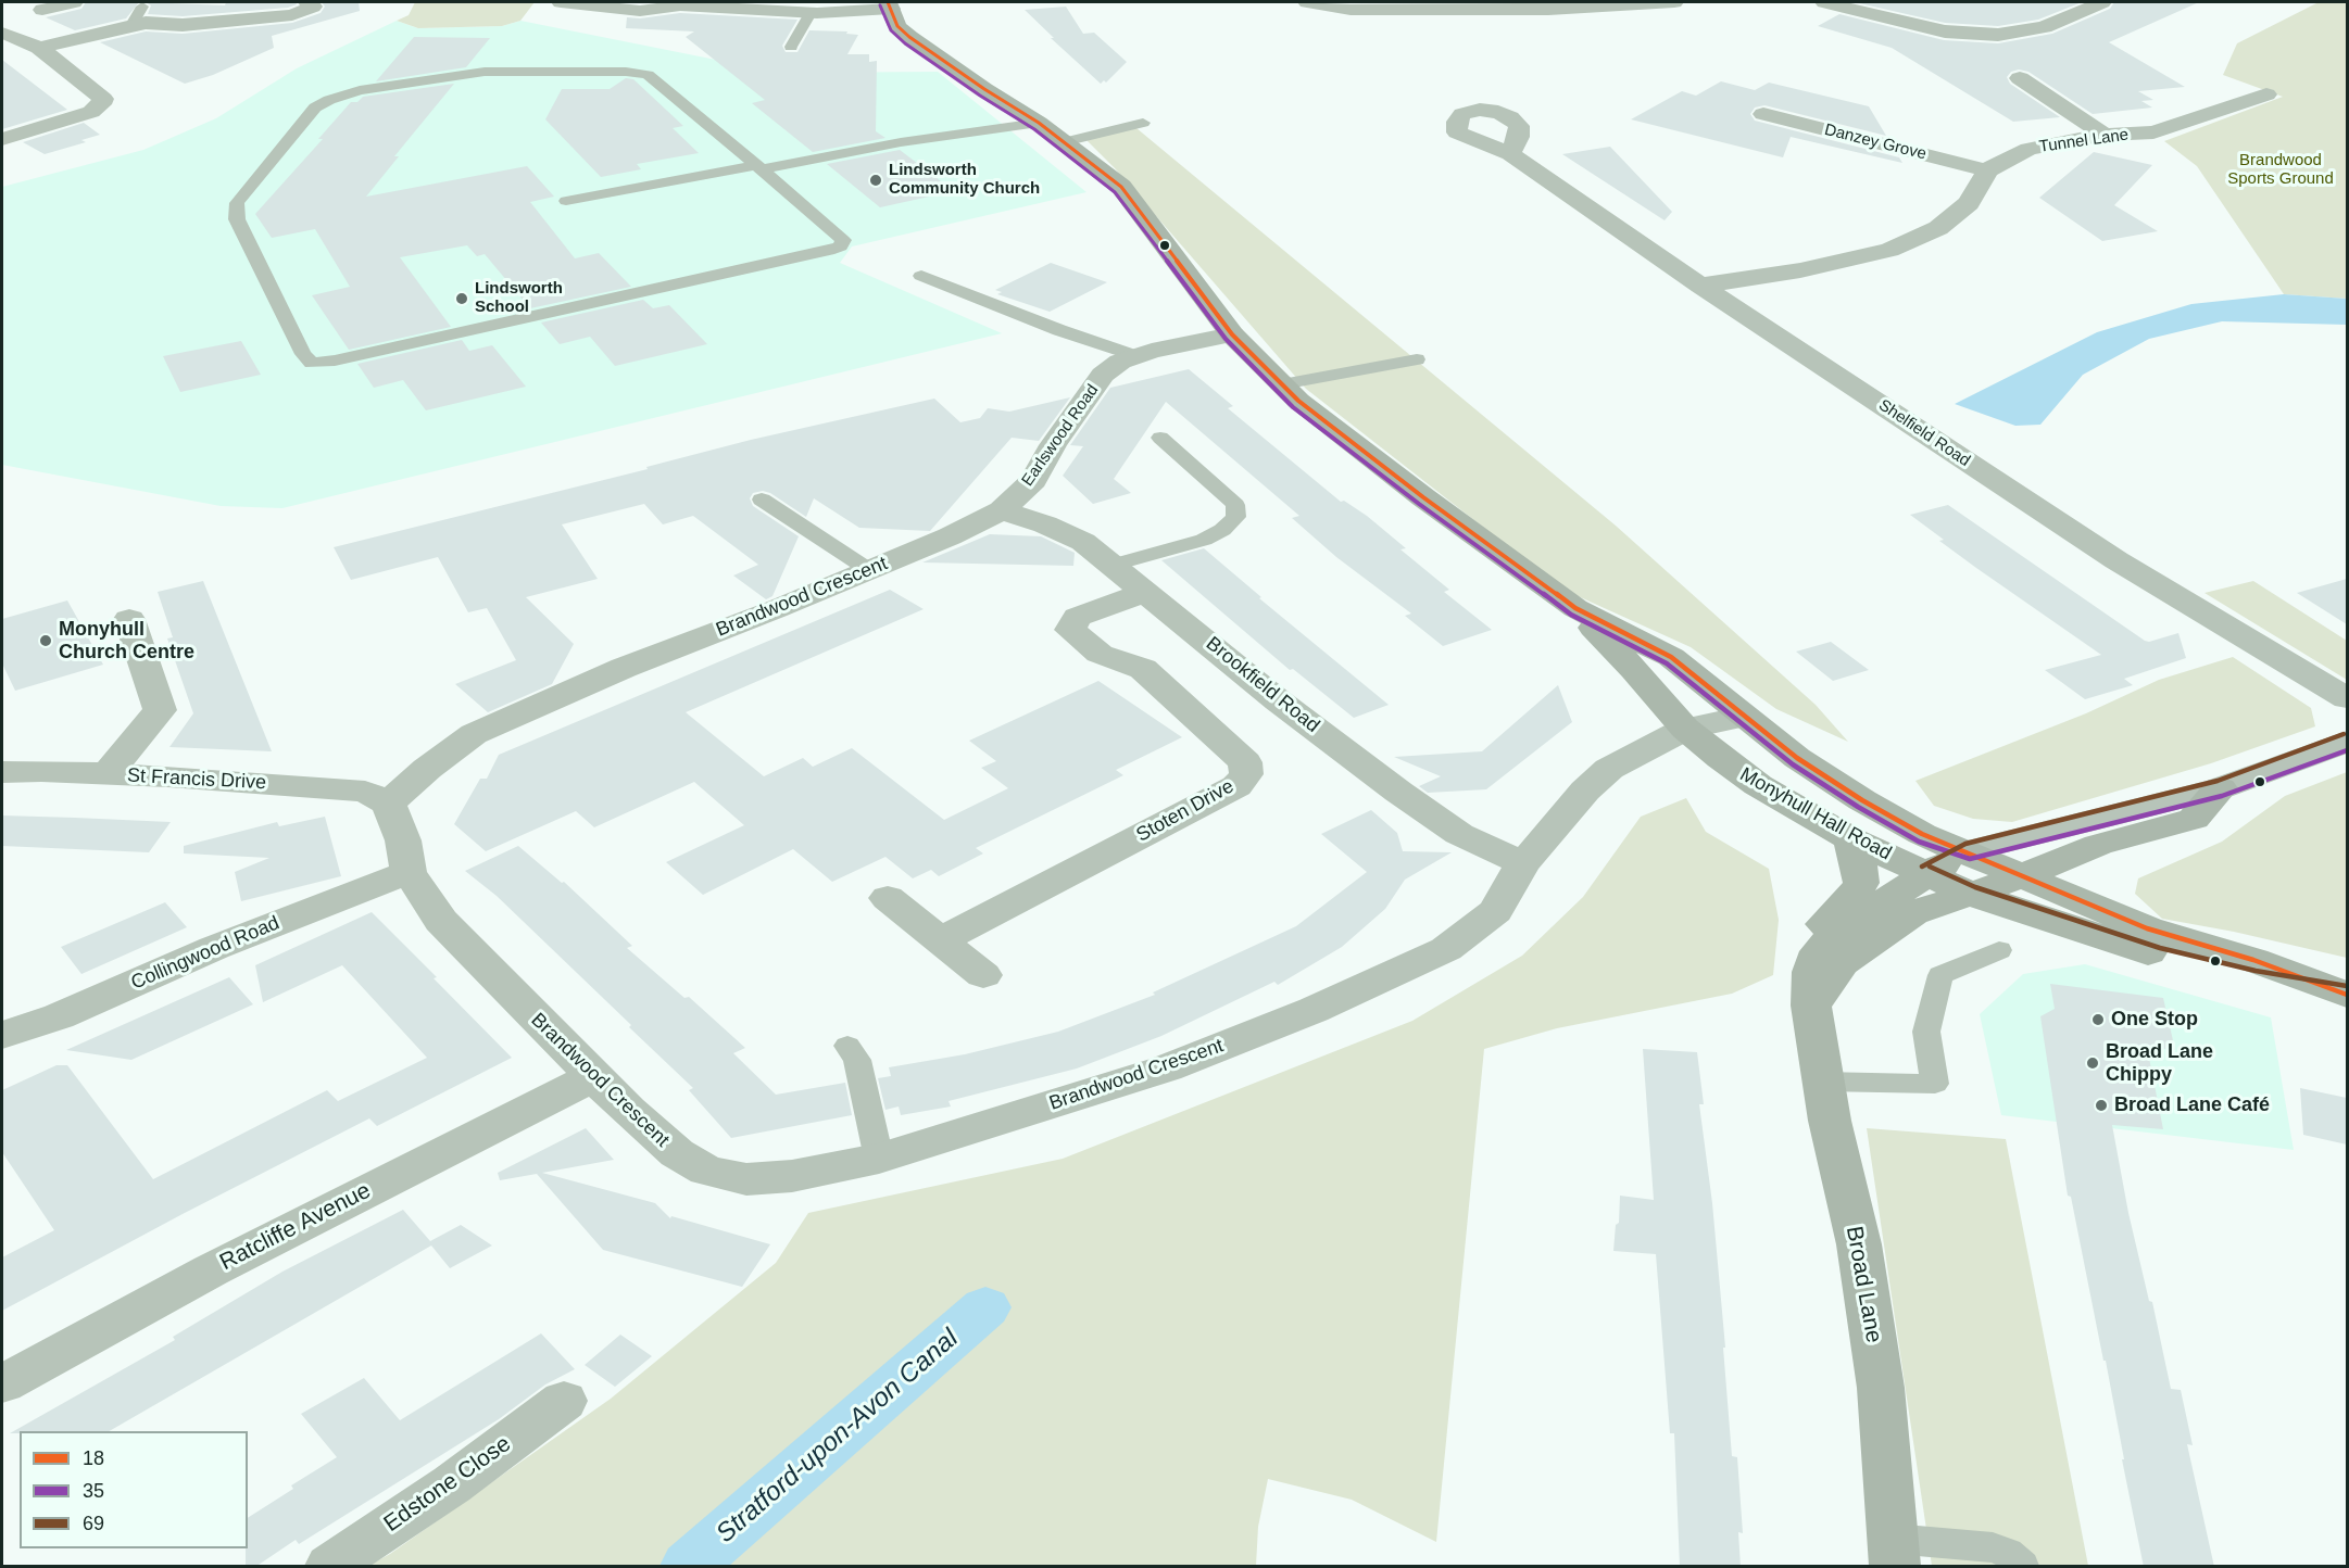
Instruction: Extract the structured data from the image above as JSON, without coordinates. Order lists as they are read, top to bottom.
{
  "streets": {
    "street": [
      "Tunnel Lane",
      "Danzey Grove",
      "Shelfield Road",
      "Earlswood Road",
      "Brandwood Crescent",
      "Brookfield Road",
      "St Francis Drive",
      "Stoten Drive",
      "Monyhull Hall Road",
      "Collingwood Road",
      "Ratcliffe Avenue",
      "Broad Lane",
      "Edstone Close"
    ]
  },
  "crossings": [
    ["Tunnel Lane", "Danzey Grove"],
    ["Earlswood Road", "Brandwood Crescent"],
    ["Earlswood Road", "Brookfield Road"],
    ["Earlswood Road", "Monyhull Hall Road"],
    ["Brandwood Crescent", "Brookfield Road"],
    ["Brandwood Crescent", "St Francis Drive"],
    ["Brandwood Crescent", "Monyhull Hall Road"],
    ["Brandwood Crescent", "Collingwood Road"],
    ["Brandwood Crescent", "Ratcliffe Avenue"],
    ["Brookfield Road", "Stoten Drive"],
    ["Monyhull Hall Road", "Broad Lane"]
  ],
  "water": ["Stratford-upon-Avon Canal"],
  "parks": ["Brandwood Sports Ground"],
  "places": [
    "Lindsworth Community Church",
    "Lindsworth School",
    "Monyhull Church Centre",
    "One Stop",
    "Broad Lane Chippy",
    "Broad Lane Café"
  ],
  "lines": ["transit line 18", "transit line 35", "transit line 69"],
  "legend": ["18", "35", "69"]
}
